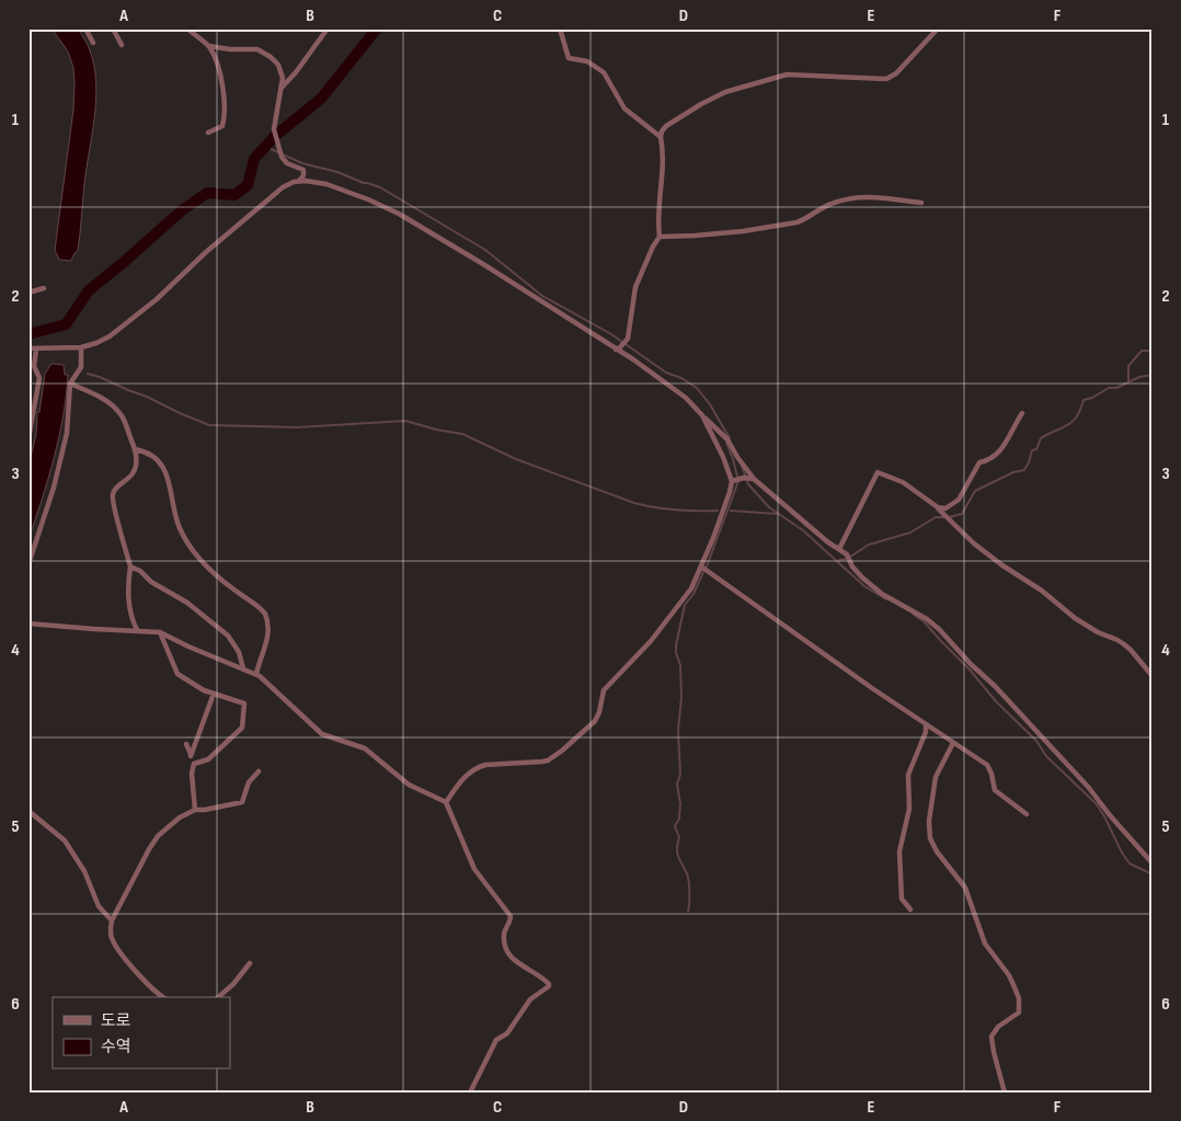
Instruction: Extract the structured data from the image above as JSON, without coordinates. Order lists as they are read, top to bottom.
{
  "legend": ["도로", "수역"],
  "grid": {
    "columns": [
      "A",
      "B",
      "C",
      "D",
      "E",
      "F"
    ],
    "rows": [
      "1",
      "2",
      "3",
      "4",
      "5",
      "6"
    ]
  }
}
